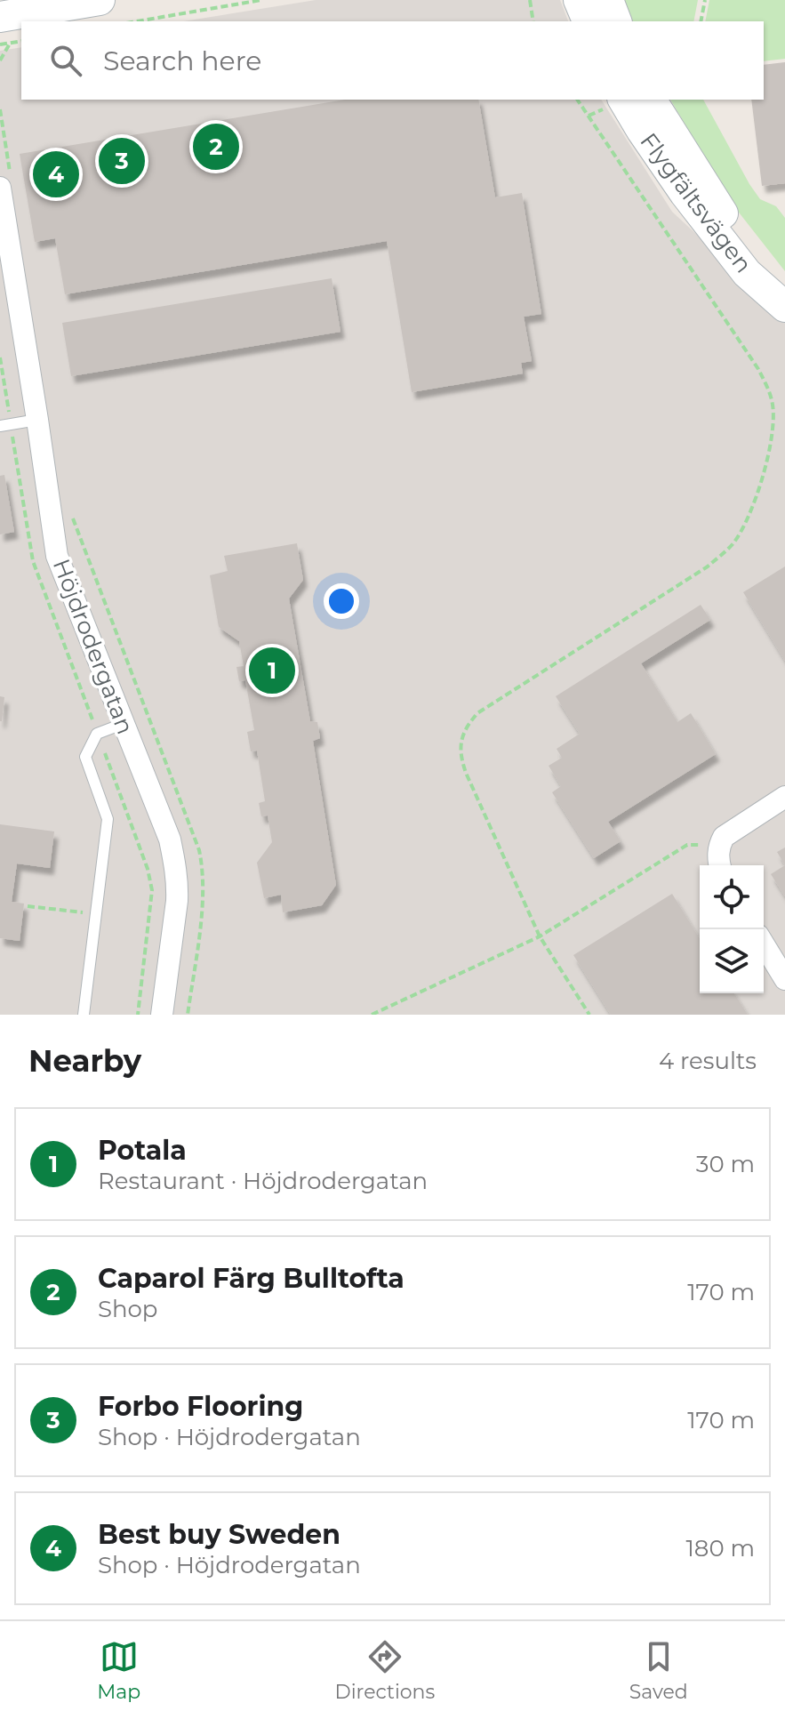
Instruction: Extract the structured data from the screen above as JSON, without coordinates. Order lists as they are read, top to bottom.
{
  "streets": {
    "street": ["Flygfältsvägen", "Höjdrodergatan"]
  },
  "page": {
    "search": "Search here",
    "pins": [
      "2",
      "3",
      "4",
      "1"
    ],
    "heading": ["Nearby", "4 results"],
    "list": [
      {
        "mark": "1",
        "name": "Potala",
        "note": "Restaurant · Höjdrodergatan",
        "value": "30 m"
      },
      {
        "mark": "2",
        "name": "Caparol Färg Bulltofta",
        "note": "Shop",
        "value": "170 m"
      },
      {
        "mark": "3",
        "name": "Forbo Flooring",
        "note": "Shop · Höjdrodergatan",
        "value": "170 m"
      },
      {
        "mark": "4",
        "name": "Best buy Sweden",
        "note": "Shop · Höjdrodergatan",
        "value": "180 m"
      }
    ],
    "nav": ["Map", "Directions", "Saved"]
  }
}
